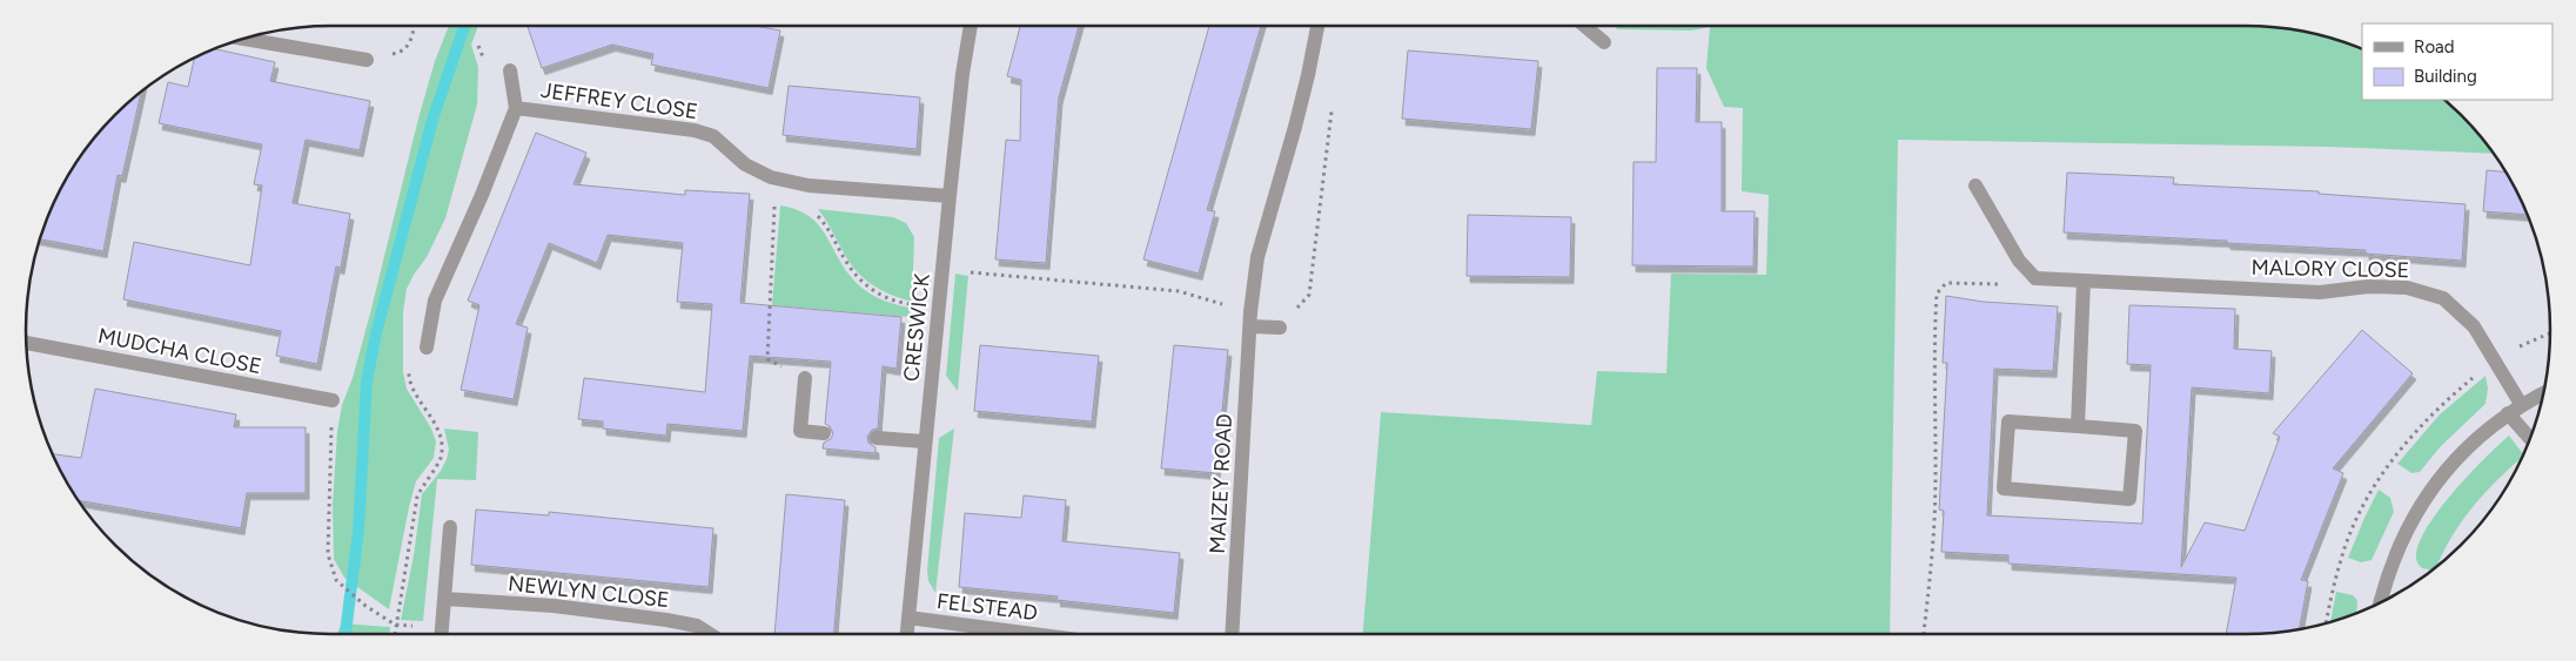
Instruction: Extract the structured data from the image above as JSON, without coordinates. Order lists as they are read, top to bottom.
{
  "streets": {
    "street": [
      "JEFFREY CLOSE",
      "MALORY CLOSE",
      "CRESWICK",
      "MUDCHA CLOSE",
      "MAIZEY ROAD",
      "NEWLYN CLOSE",
      "FELSTEAD"
    ]
  },
  "crossings": [
    ["JEFFREY CLOSE", "CRESWICK"],
    ["CRESWICK", "FELSTEAD"]
  ],
  "legend": ["Road", "Building"]
}
